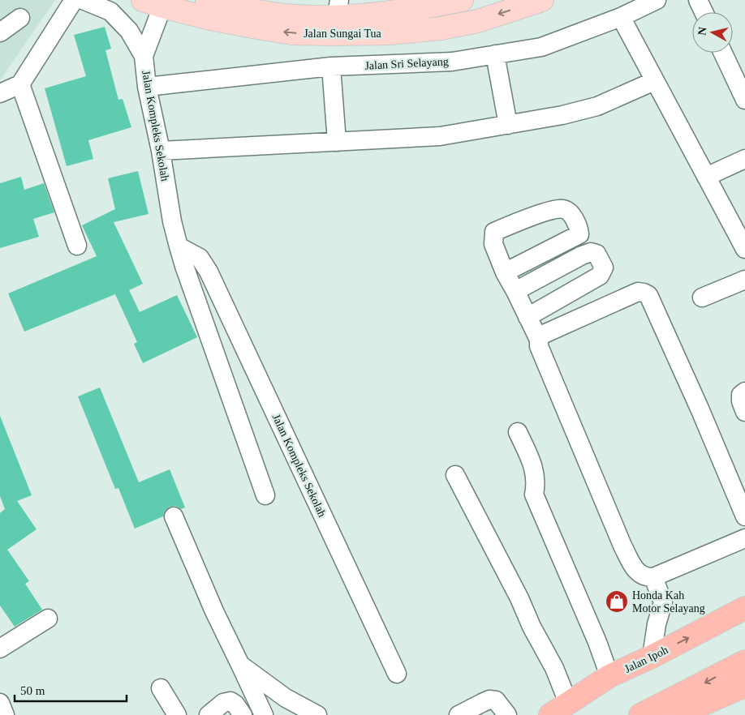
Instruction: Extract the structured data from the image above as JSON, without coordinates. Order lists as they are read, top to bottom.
{
  "streets": {
    "highway": ["Jalan Ipoh"],
    "main road": ["Jalan Sungai Tua"],
    "street": ["Jalan Sri Selayang", "Jalan Kompleks Sekolah"]
  },
  "crossings": [
    ["Jalan Sungai Tua", "Jalan Kompleks Sekolah"],
    ["Jalan Sri Selayang", "Jalan Kompleks Sekolah"]
  ],
  "places": {
    "shop": ["Honda Kah Motor Selayang"]
  },
  "scale_bar": "50 m",
  "north": "left"
}
